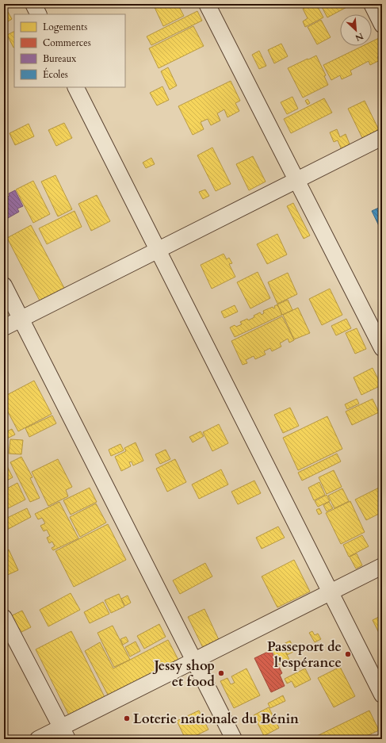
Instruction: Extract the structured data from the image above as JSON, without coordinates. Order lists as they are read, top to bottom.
{
  "places": ["Passeport de l'espérance", "Jessy shop et food", "Loterie nationale du Bénin"],
  "legend": [
    "Logements",
    "Commerces",
    "Bureaux",
    "Écoles"
  ],
  "north": "bottom right"
}
